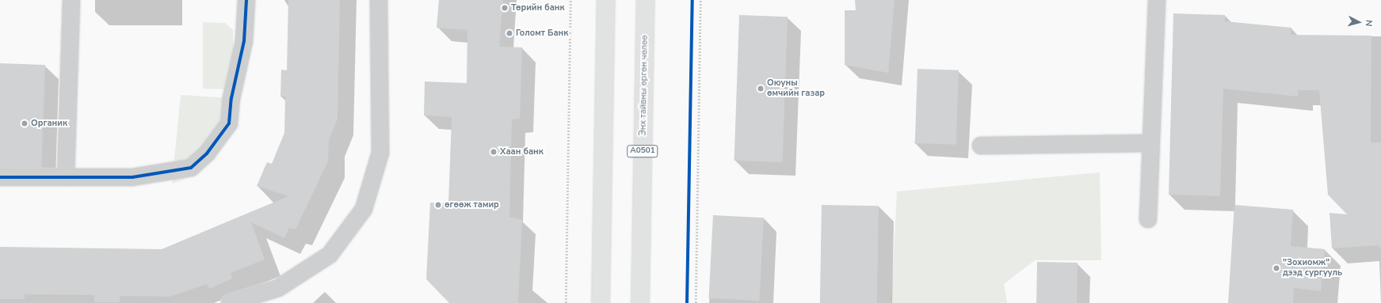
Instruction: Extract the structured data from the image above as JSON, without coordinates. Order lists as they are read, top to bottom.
{
  "streets": {
    "highway": ["Энх тайвны өргөн чөлөө", "A0501"]
  },
  "places": [
    "Төрийн банк",
    "Голомт Банк",
    "Оюуны өмчийн газар",
    "Органик",
    "Хаан банк",
    "өгөөж тамир",
    "\"Зохиомж\" дээд сургууль"
  ],
  "north": "right"
}
